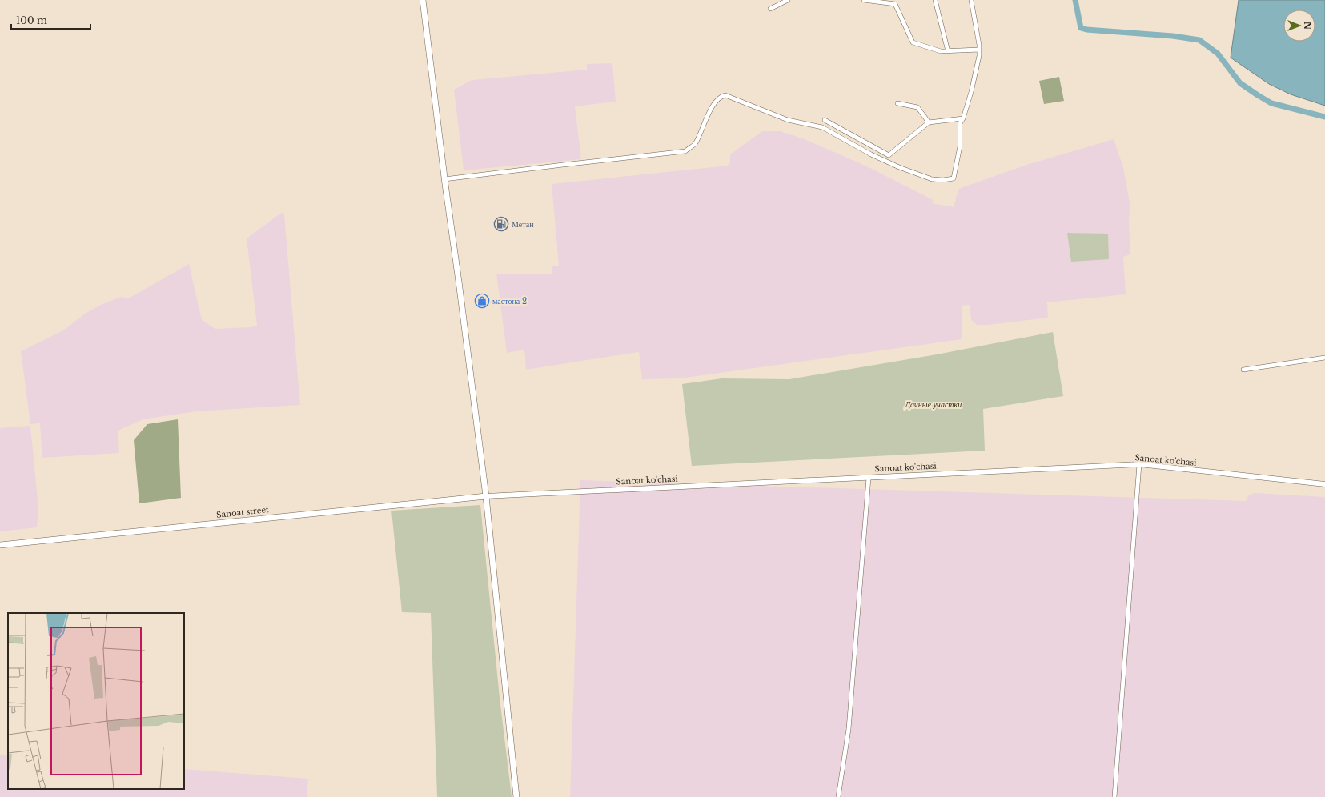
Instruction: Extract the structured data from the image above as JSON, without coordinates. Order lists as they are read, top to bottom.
{
  "streets": {
    "main road": ["Sanoat street"],
    "street": ["Sanoat ko'chasi"]
  },
  "crossings": [
    ["Sanoat ko'chasi", "Sanoat street"]
  ],
  "parks": ["Дачные участки"],
  "places": {
    "fuel station": ["Метан"],
    "shop": ["мастона 2"]
  },
  "scale_bar": "100 m",
  "north": "right"
}
